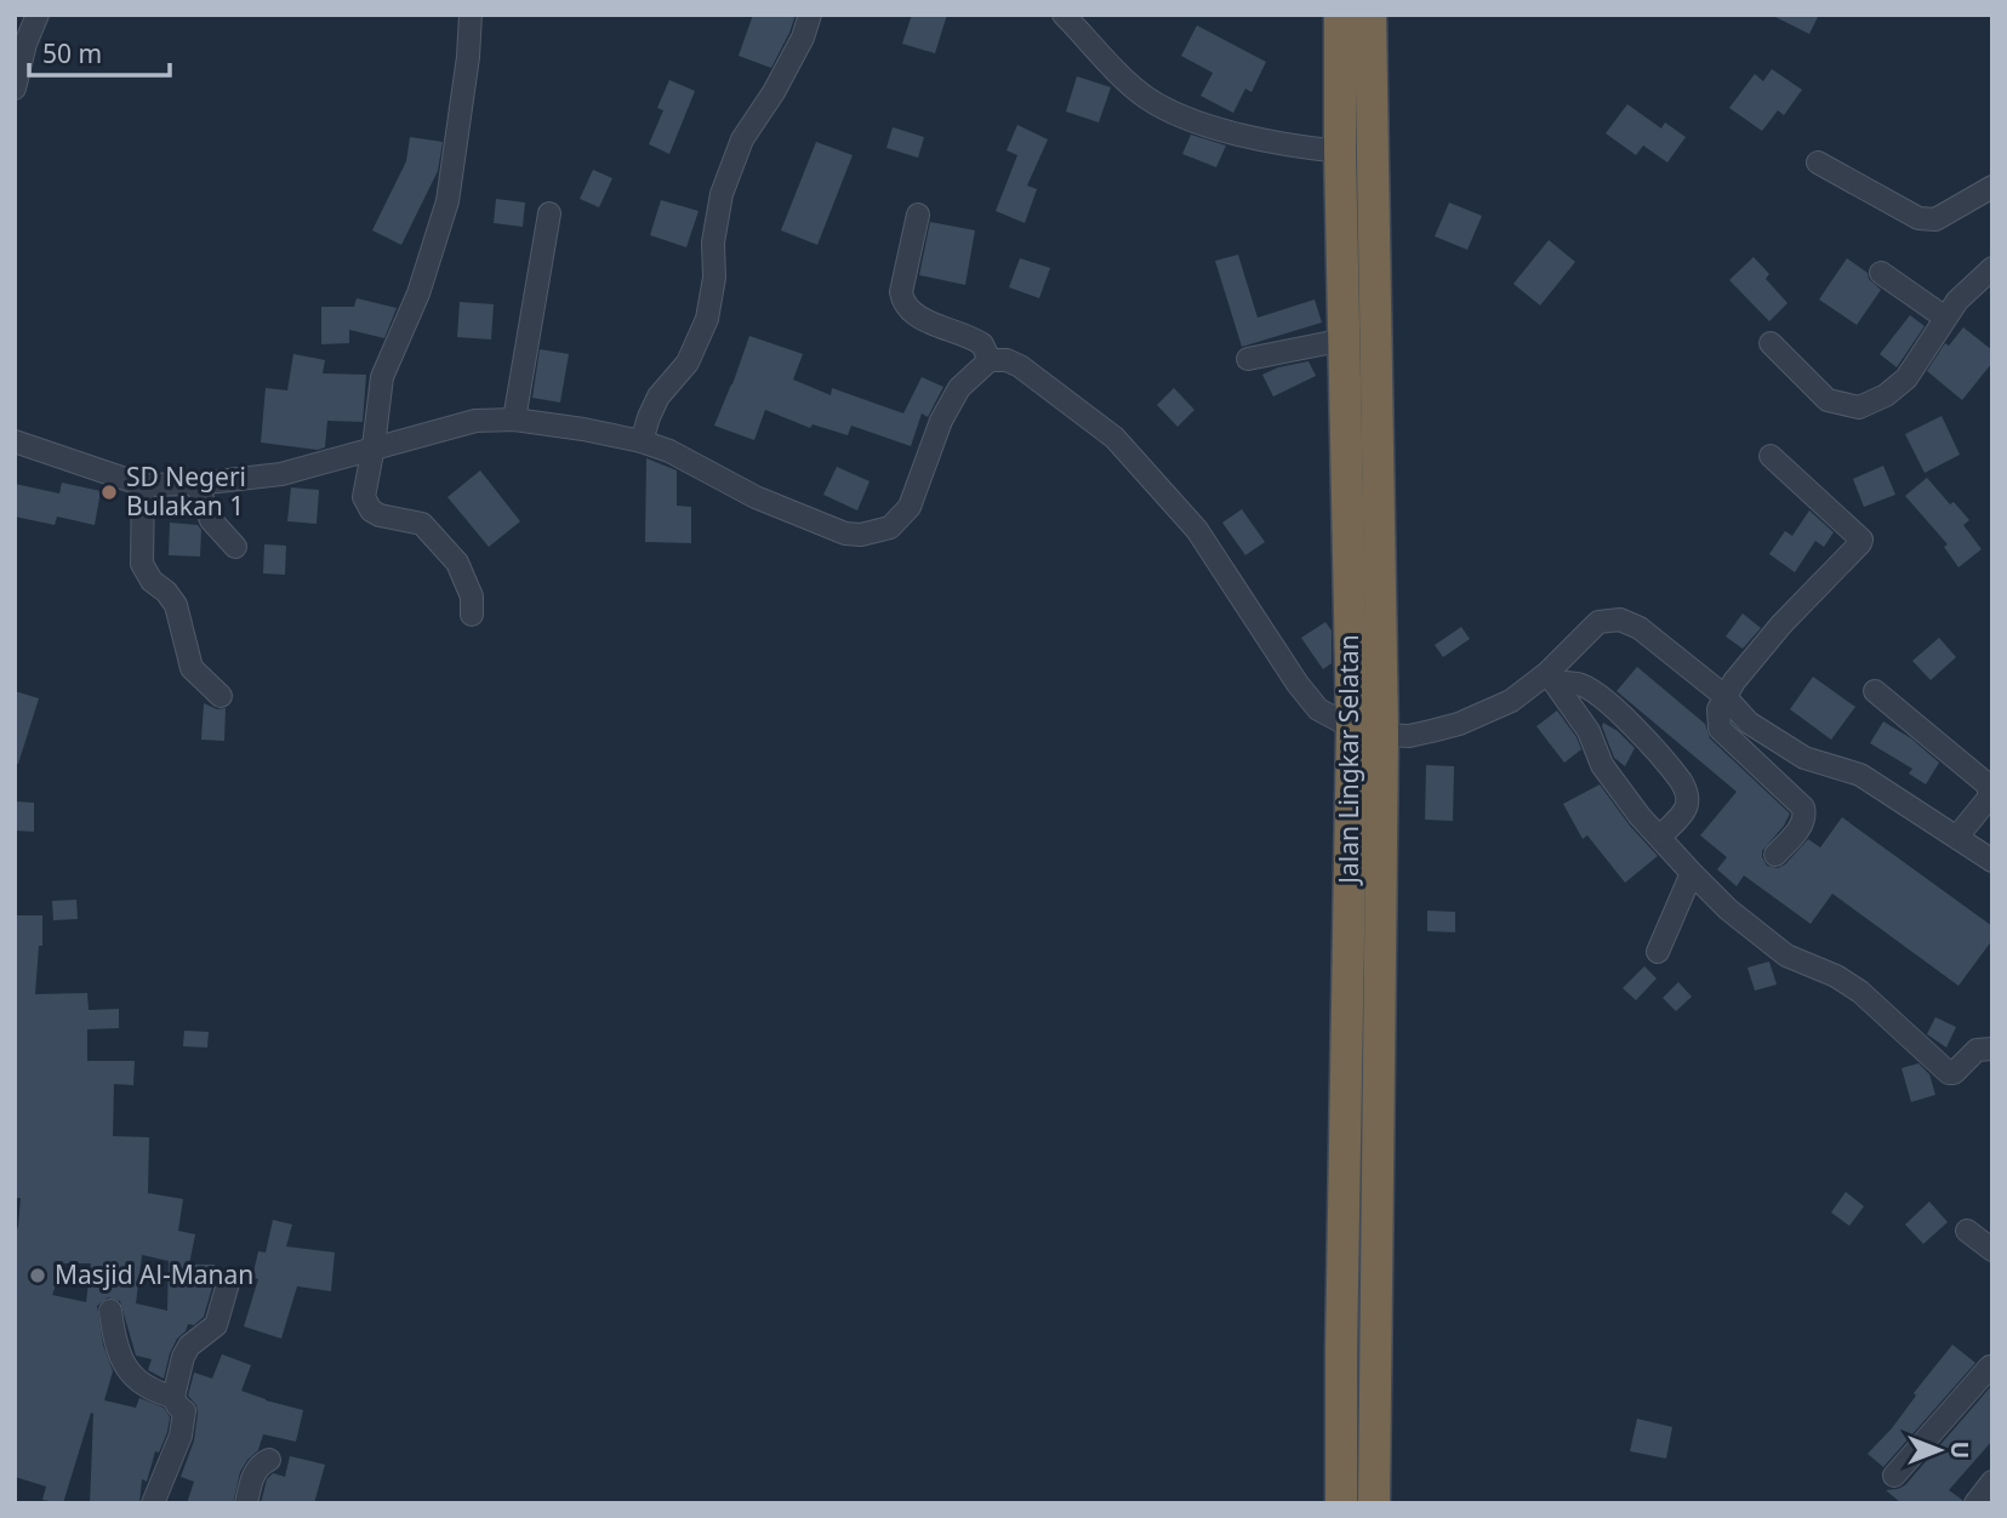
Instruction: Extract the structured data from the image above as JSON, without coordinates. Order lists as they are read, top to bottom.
{
  "streets": {
    "highway": ["Jalan Lingkar Selatan"]
  },
  "places": ["SD Negeri Bulakan 1", "Masjid Al-Manan"],
  "scale_bar": "50 m",
  "north": "right"
}
